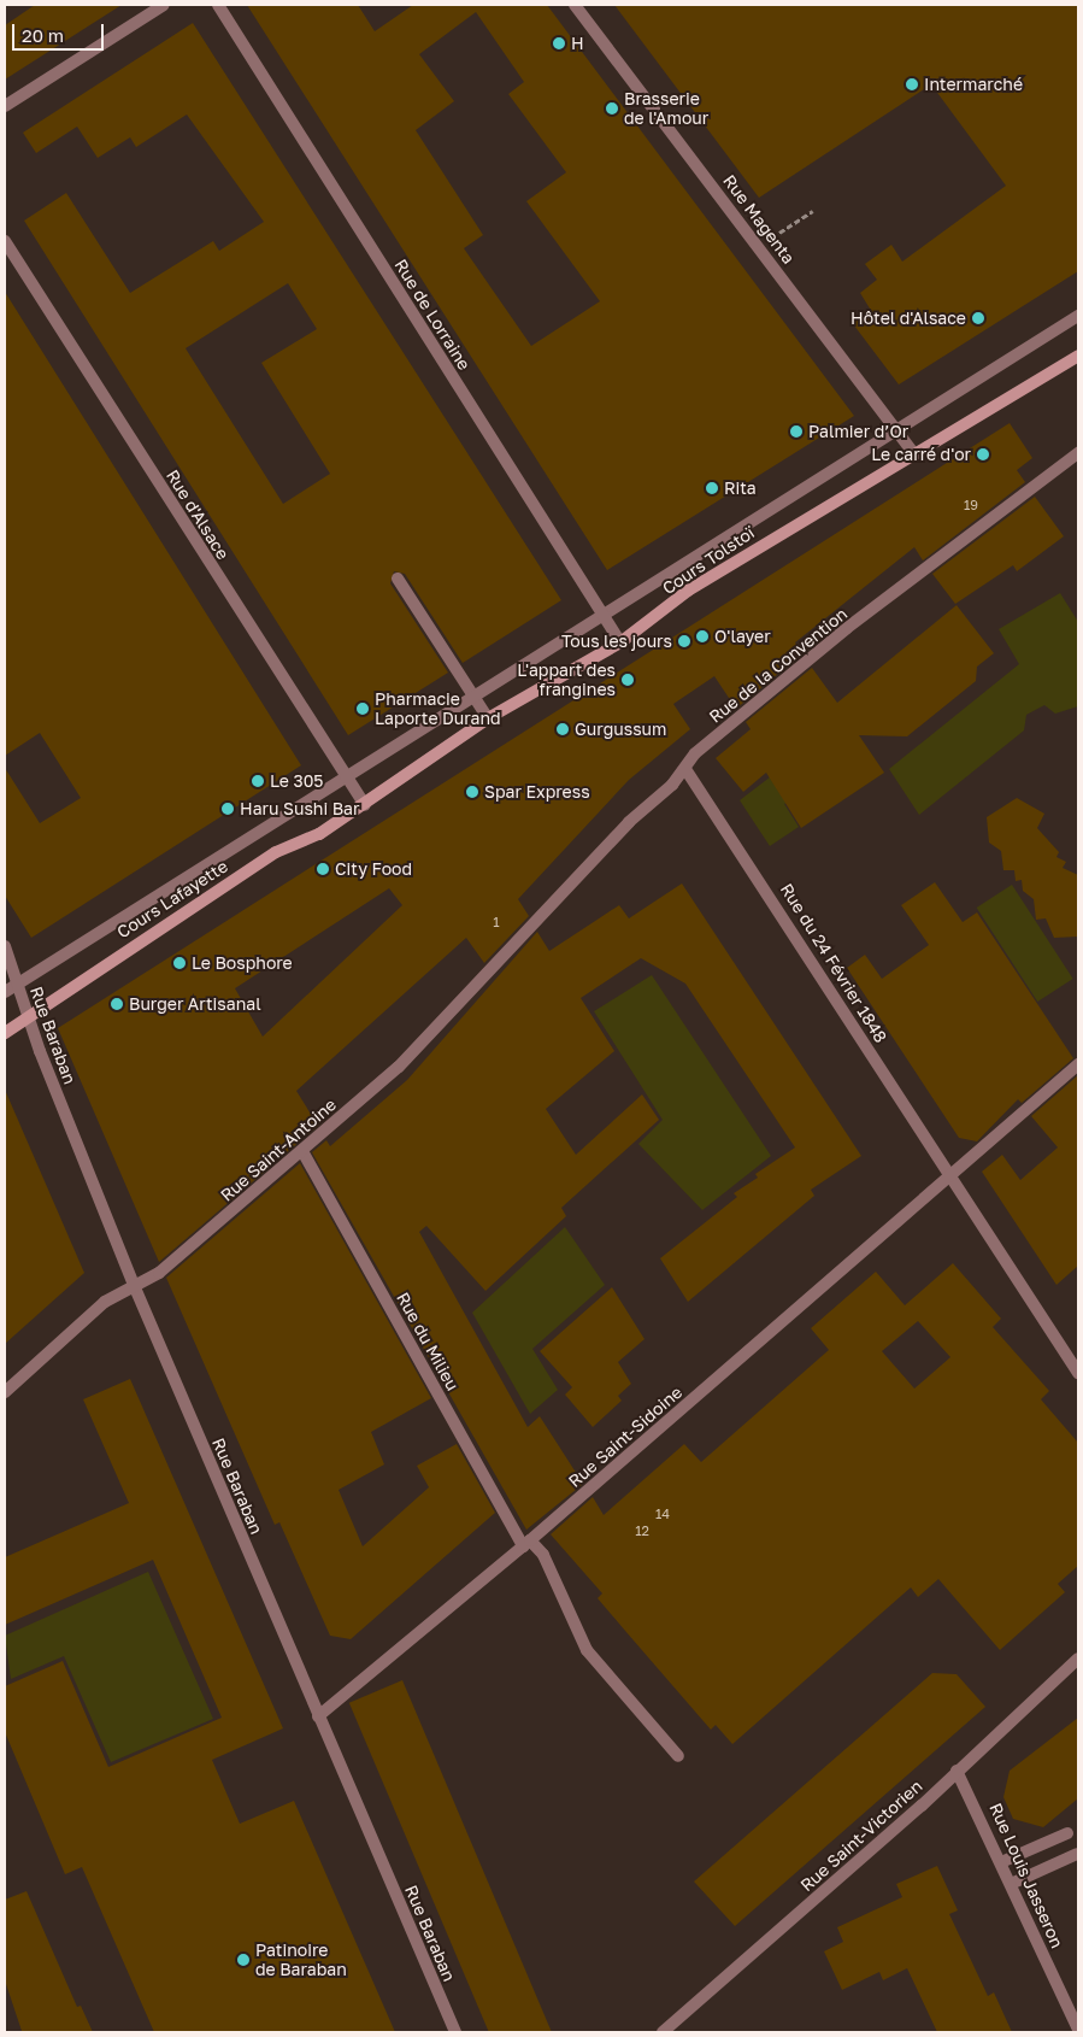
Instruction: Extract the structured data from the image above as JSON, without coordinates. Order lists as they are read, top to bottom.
{
  "streets": {
    "main road": ["Cours Tolstoï", "Cours Lafayette"],
    "street": [
      "Rue Magenta",
      "Rue de Lorraine",
      "Rue d'Alsace",
      "Rue de la Convention",
      "Rue du 24 Février 1848",
      "Rue Baraban",
      "Rue Saint-Antoine",
      "Rue du Milieu",
      "Rue Saint-Sidoine",
      "Rue Saint-Victorien",
      "Rue Louis Jasseron"
    ]
  },
  "crossings": [
    ["Rue Magenta", "Cours Tolstoï"],
    ["Rue de Lorraine", "Cours Tolstoï"],
    ["Rue d'Alsace", "Cours Tolstoï"],
    ["Rue d'Alsace", "Cours Lafayette"],
    ["Cours Tolstoï", "Cours Lafayette"],
    ["Rue de la Convention", "Rue du 24 Février 1848"],
    ["Rue de la Convention", "Rue Saint-Antoine"],
    ["Cours Lafayette", "Rue Baraban"],
    ["Rue du 24 Février 1848", "Rue Saint-Sidoine"],
    ["Rue Baraban", "Rue Saint-Antoine"],
    ["Rue Baraban", "Rue Saint-Sidoine"],
    ["Rue Saint-Antoine", "Rue du Milieu"],
    ["Rue du Milieu", "Rue Saint-Sidoine"],
    ["Rue Saint-Victorien", "Rue Louis Jasseron"]
  ],
  "places": [
    "H",
    "Intermarché",
    "Brasserie de l'Amour",
    "Hôtel d'Alsace",
    "Palmier d’Or",
    "Le carré d'or",
    "Rita",
    "O'layer",
    "Tous les jours",
    "L'appart des frangines",
    "Pharmacie Laporte Durand",
    "Gurgussum",
    "Le 305",
    "Spar Express",
    "Haru Sushi Bar",
    "City Food",
    "Le Bosphore",
    "Burger Artisanal",
    "Patinoire de Baraban"
  ],
  "house_numbers": [
    "19",
    "1",
    "14",
    "12"
  ],
  "scale_bar": "20 m"
}
